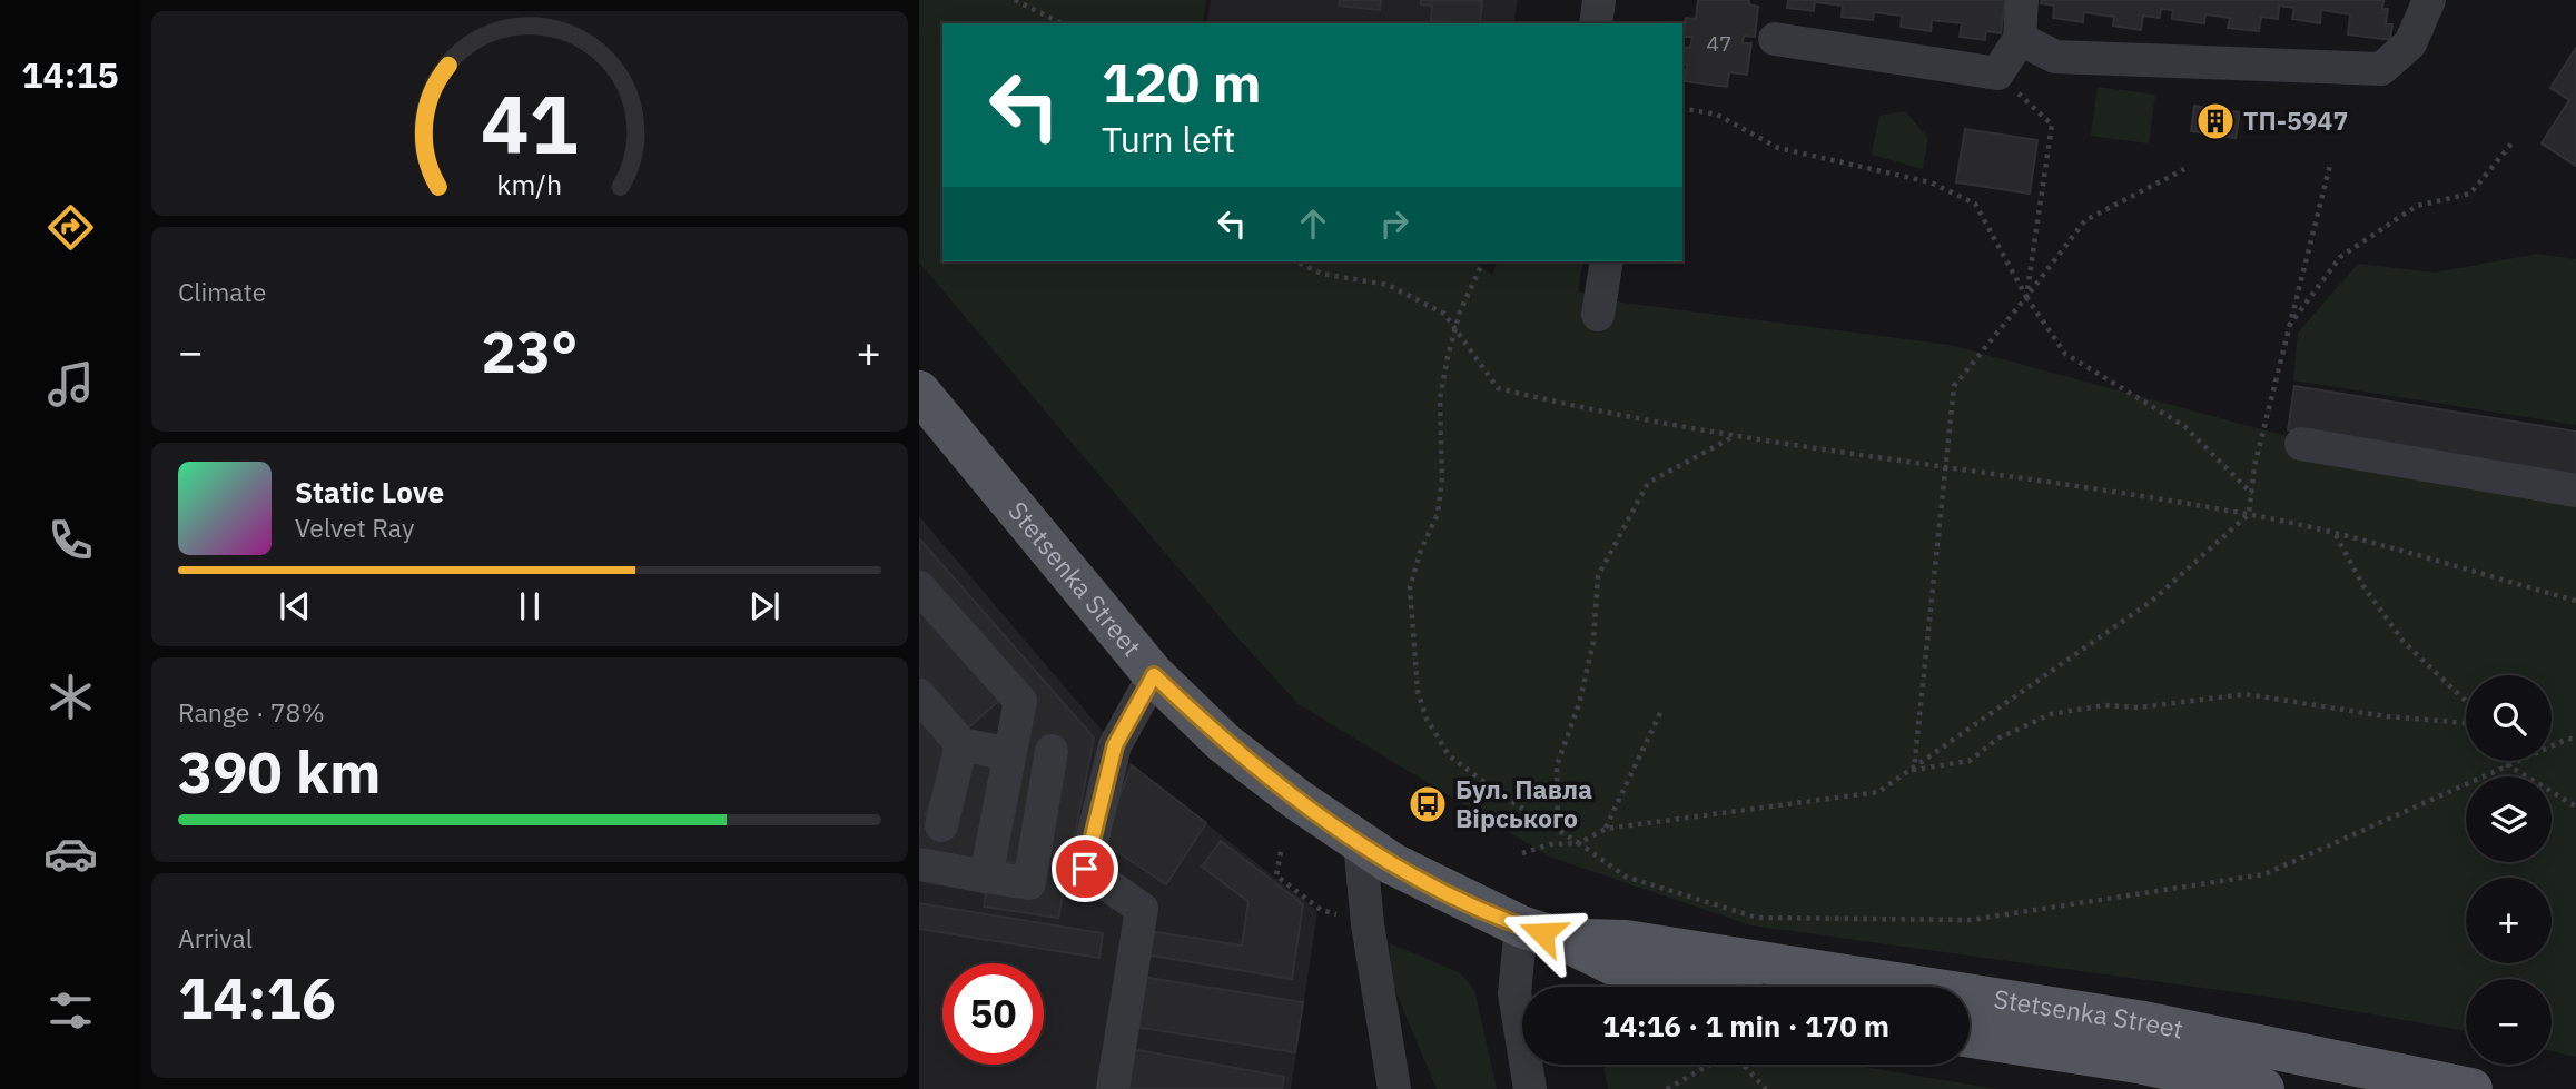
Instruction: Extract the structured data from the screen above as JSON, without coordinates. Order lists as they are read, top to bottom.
{
  "streets": {
    "main road": ["Stetsenka Street"]
  },
  "places": {
    "building": ["ТП-5947"],
    "bus stop": ["Бул. Павла Вірського"]
  },
  "house_numbers": ["47"],
  "page": {
    "tabs": "14:15",
    "turn": ["120 m", "Turn left"],
    "tile": [
      "Climate",
      ["Range · 78%", "390 km"],
      ["Arrival", "14:16"]
    ],
    "heat": ["−", "23°", "+"],
    "song": ["Static Love", "Velvet Ray"],
    "map_buttons": ["+", "−"],
    "limit": "50",
    "trip": "14:16 · 1 min · 170 m",
    "gauge": ["41", "km/h"]
  }
}
